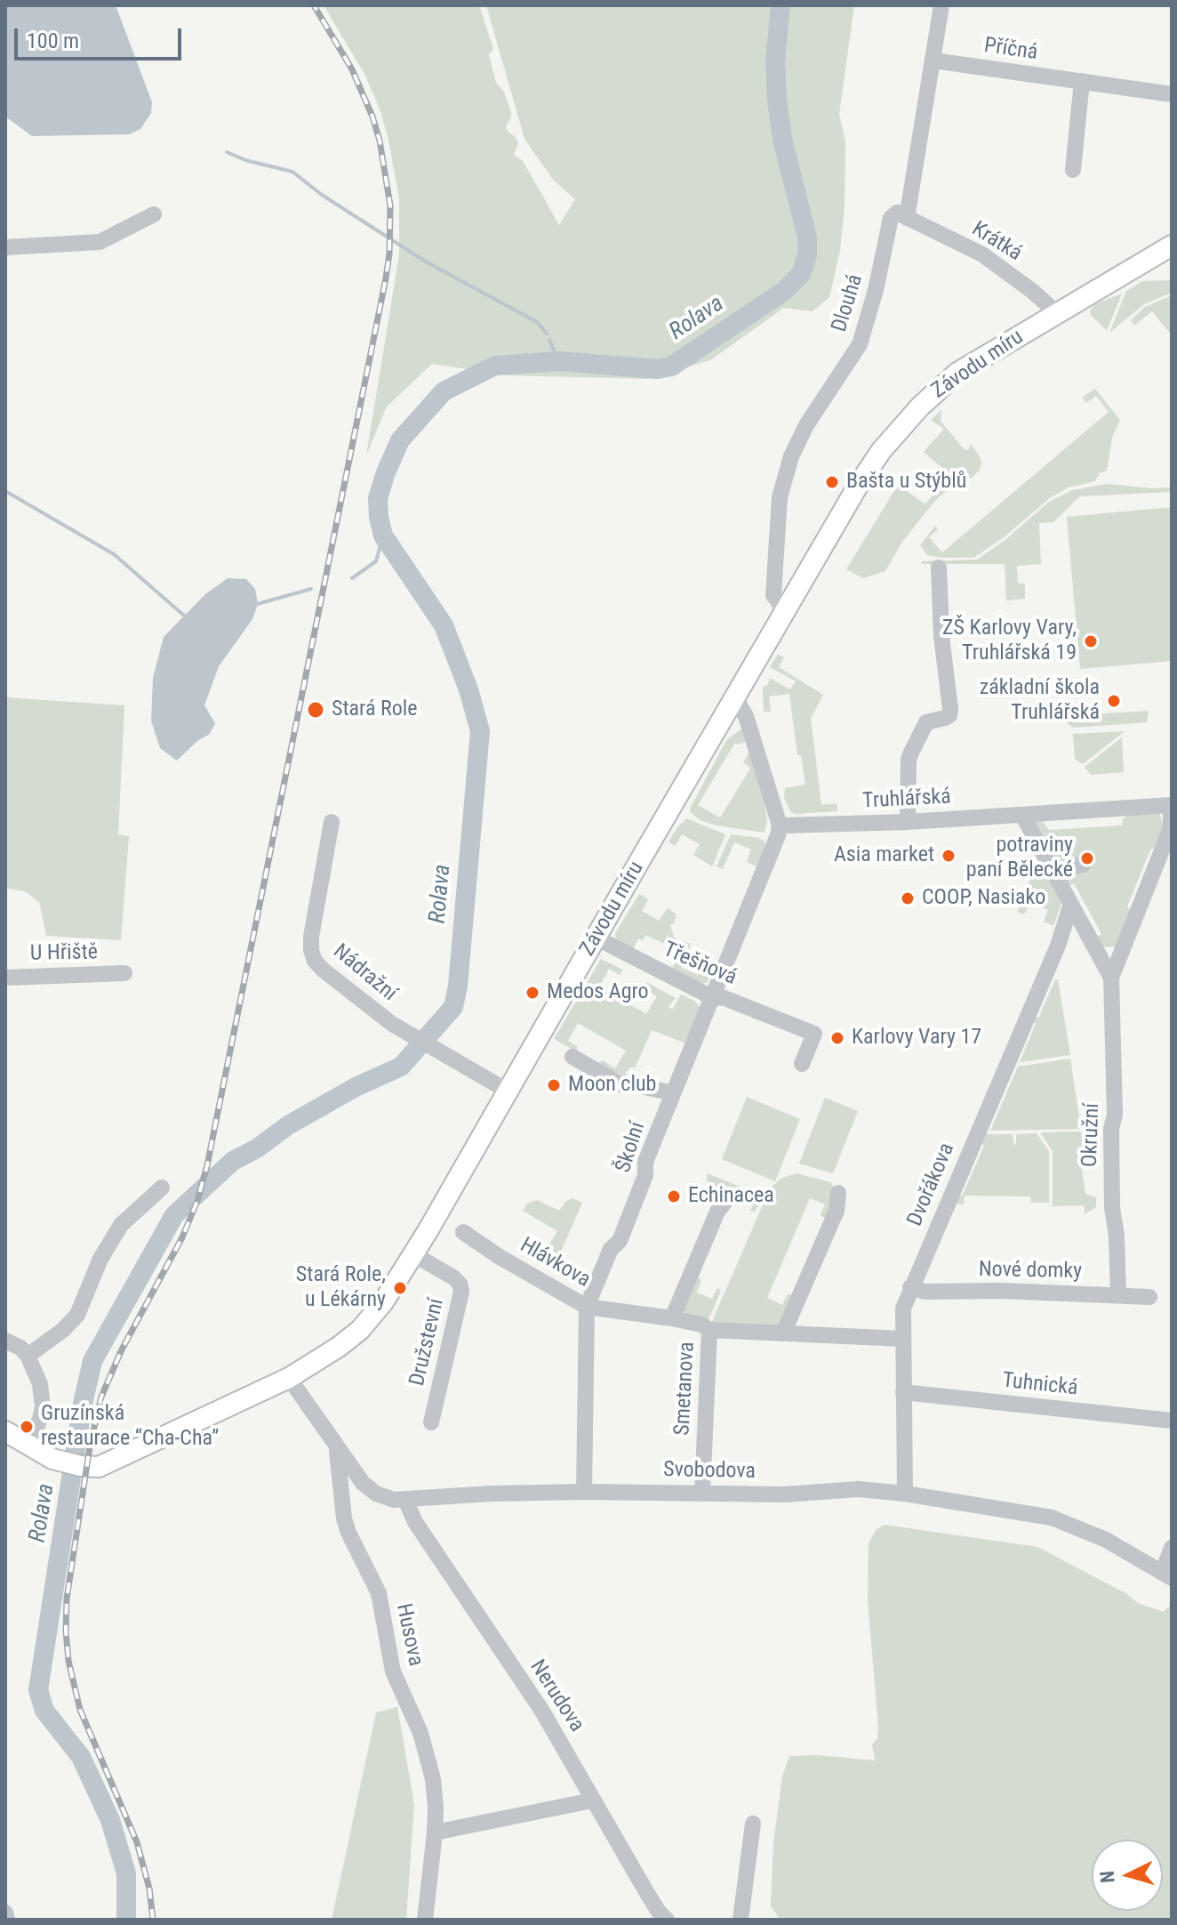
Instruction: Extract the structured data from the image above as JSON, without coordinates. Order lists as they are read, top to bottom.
{
  "streets": {
    "main road": ["Závodu míru"],
    "street": [
      "Příčná",
      "Krátká",
      "Dlouhá",
      "Truhlářská",
      "U Hřiště",
      "Třešňová",
      "Nádražní",
      "Okružní",
      "Školní",
      "Dvořákova",
      "Hlávkova",
      "Nové domky",
      "Družstevní",
      "Tuhnická",
      "Smetanova",
      "Svobodova",
      "Husova",
      "Nerudova"
    ]
  },
  "crossings": [
    ["Krátká", "Dlouhá"],
    ["Krátká", "Závodu míru"],
    ["Dlouhá", "Závodu míru"],
    ["Závodu míru", "Třešňová"],
    ["Závodu míru", "Nádražní"],
    ["Závodu míru", "Družstevní"],
    ["Závodu míru", "Svobodova"],
    ["Truhlářská", "Školní"],
    ["Třešňová", "Školní"],
    ["Okružní", "Nové domky"],
    ["Školní", "Hlávkova"],
    ["Školní", "Svobodova"],
    ["Dvořákova", "Hlávkova"],
    ["Dvořákova", "Nové domky"],
    ["Dvořákova", "Tuhnická"],
    ["Dvořákova", "Svobodova"],
    ["Hlávkova", "Smetanova"],
    ["Smetanova", "Svobodova"],
    ["Svobodova", "Husova"],
    ["Svobodova", "Nerudova"]
  ],
  "water": ["Rolava"],
  "places": [
    "Bašta u Stýblů",
    "ZŠ Karlovy Vary, Truhlářská 19",
    "základní škola Truhlářská",
    "Stará Role",
    "Asia market",
    "potraviny paní Bělecké",
    "COOP, Nasiako",
    "Medos Agro",
    "Karlovy Vary 17",
    "Moon club",
    "Echinacea",
    "Stará Role, u Lékárny",
    "Gruzínská restaurace “Cha-Cha”"
  ],
  "scale_bar": "100 m",
  "north": "left"
}
